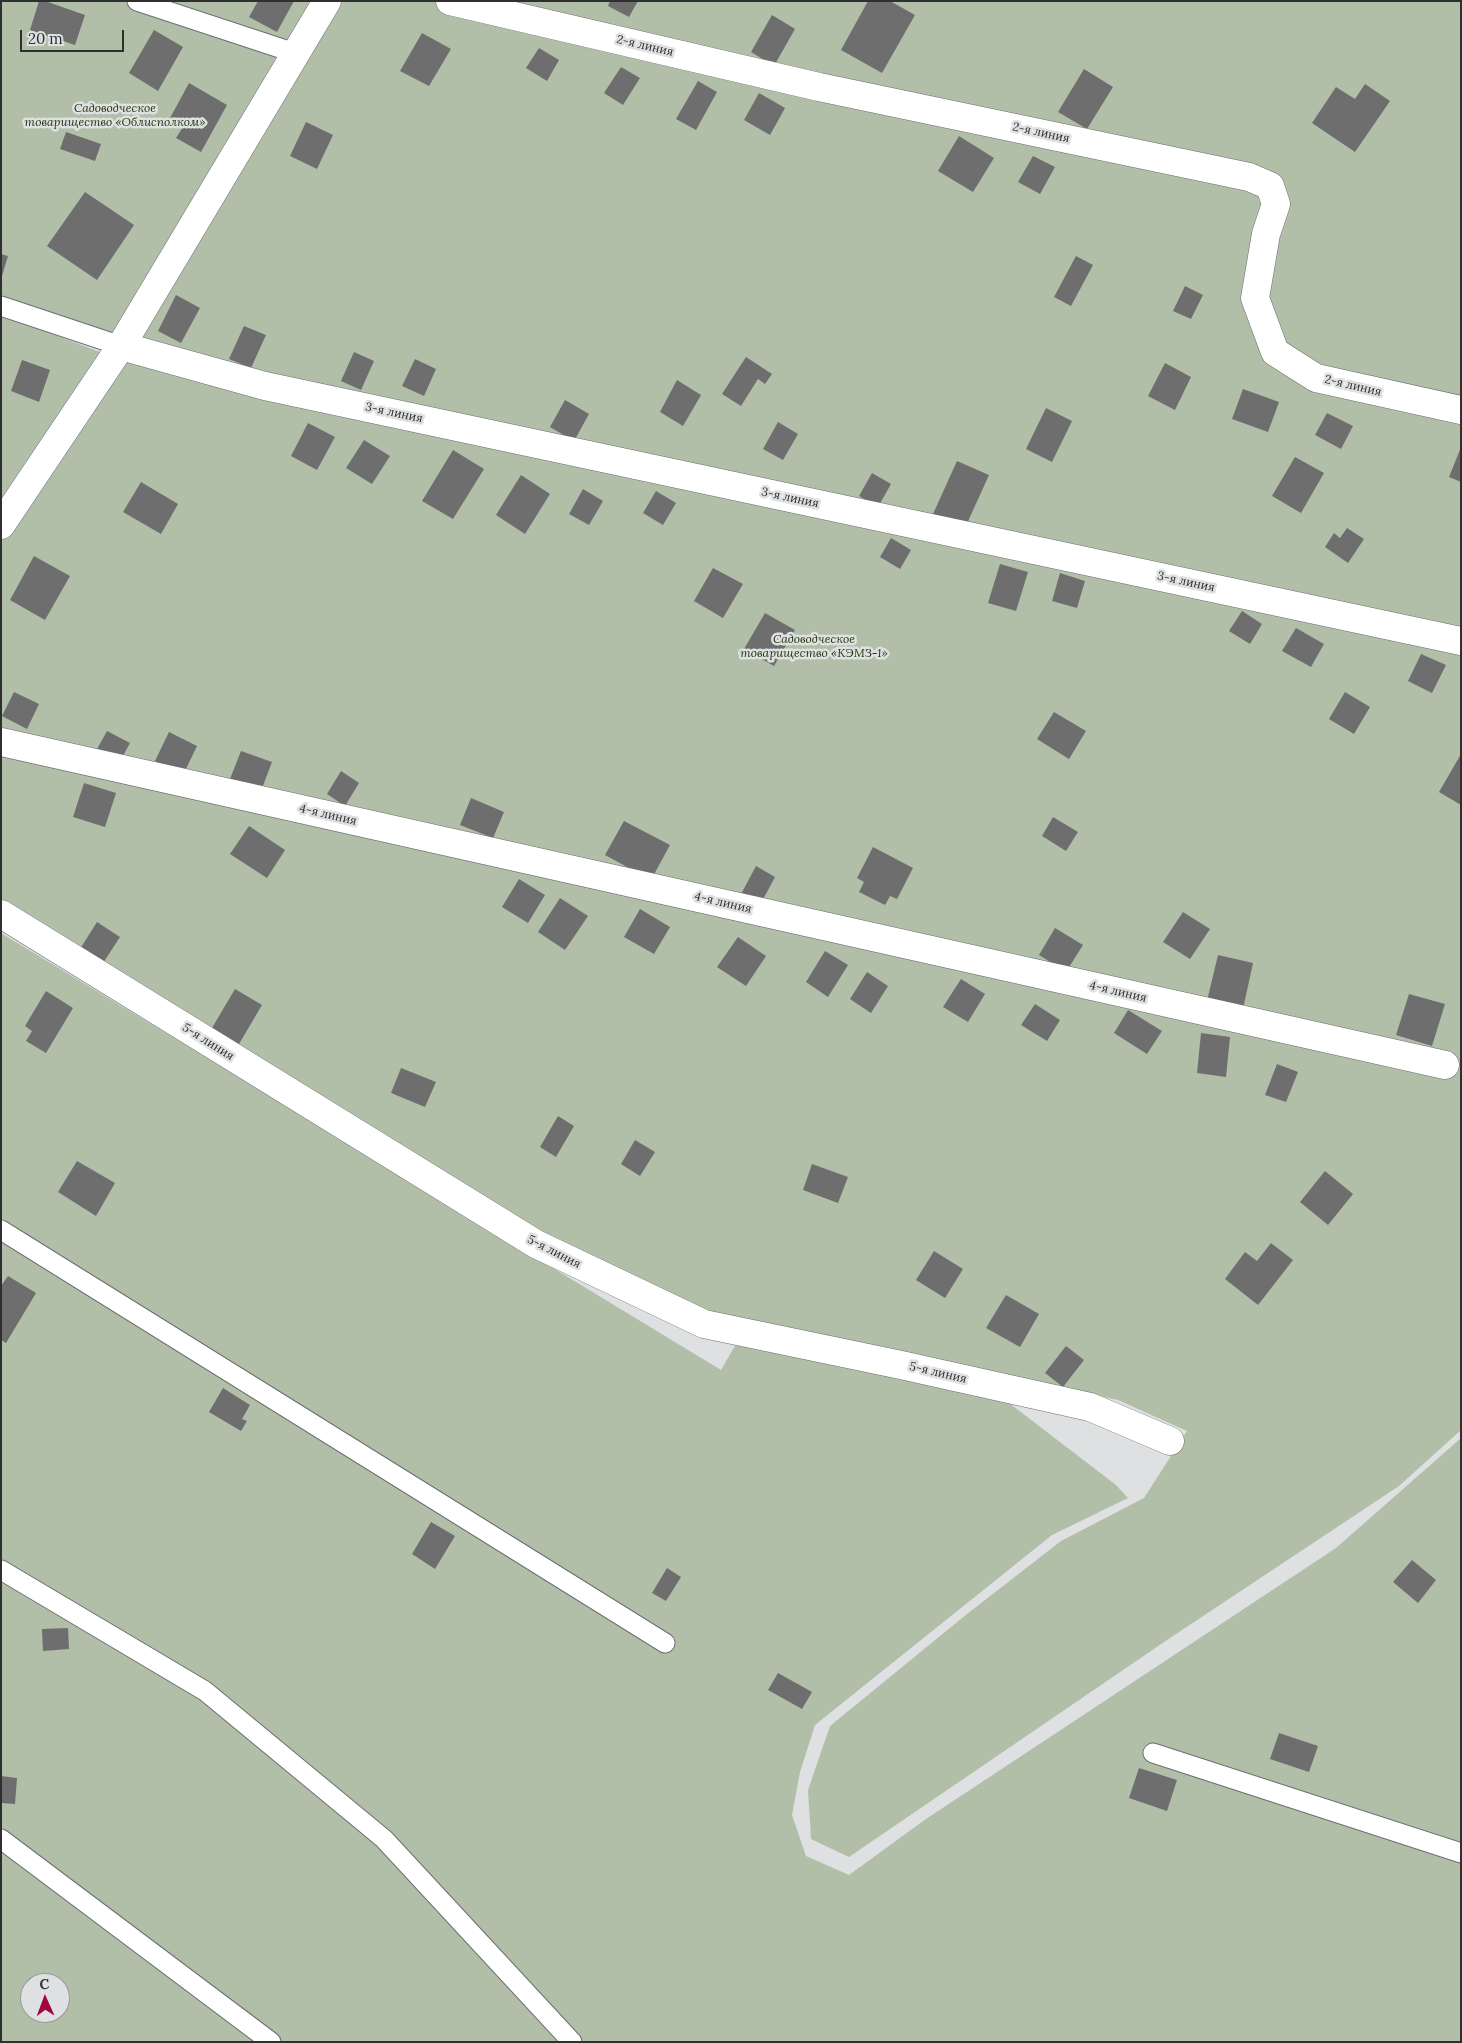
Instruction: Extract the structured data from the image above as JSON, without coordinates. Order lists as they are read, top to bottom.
{
  "streets": {
    "street": [
      "2-я линия",
      "3-я линия",
      "4-я линия",
      "5-я линия"
    ]
  },
  "parks": ["Садоводческое товарищество «Облисполком»", "Садоводческое товарищество «КЭМЗ-1»"],
  "scale_bar": "20 m",
  "north": "top"
}
